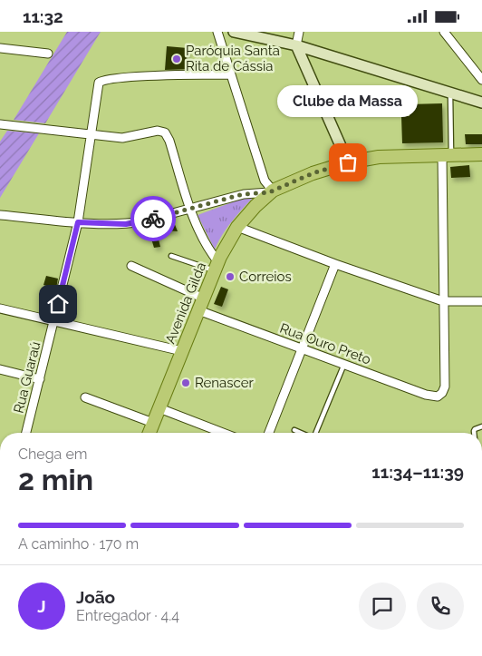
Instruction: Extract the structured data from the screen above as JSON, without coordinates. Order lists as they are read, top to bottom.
{
  "streets": {
    "main road": ["Avenida Gilda"],
    "street": ["Rua Ouro Preto", "Rua Guaraú"]
  },
  "crossings": [
    ["Avenida Gilda", "Rua Ouro Preto"]
  ],
  "places": [
    "Paróquia Santa Rita de Cássia",
    "Clube da Massa",
    "Correios",
    "Renascer"
  ],
  "page": {
    "status": "11:32",
    "bubble": "Clube da Massa",
    "heading": ["2 min", "Chega em", "11:34–11:39"],
    "panel": ["João", "Entregador · 4.4"],
    "bar": "A caminho · 170 m",
    "round": "J"
  }
}
